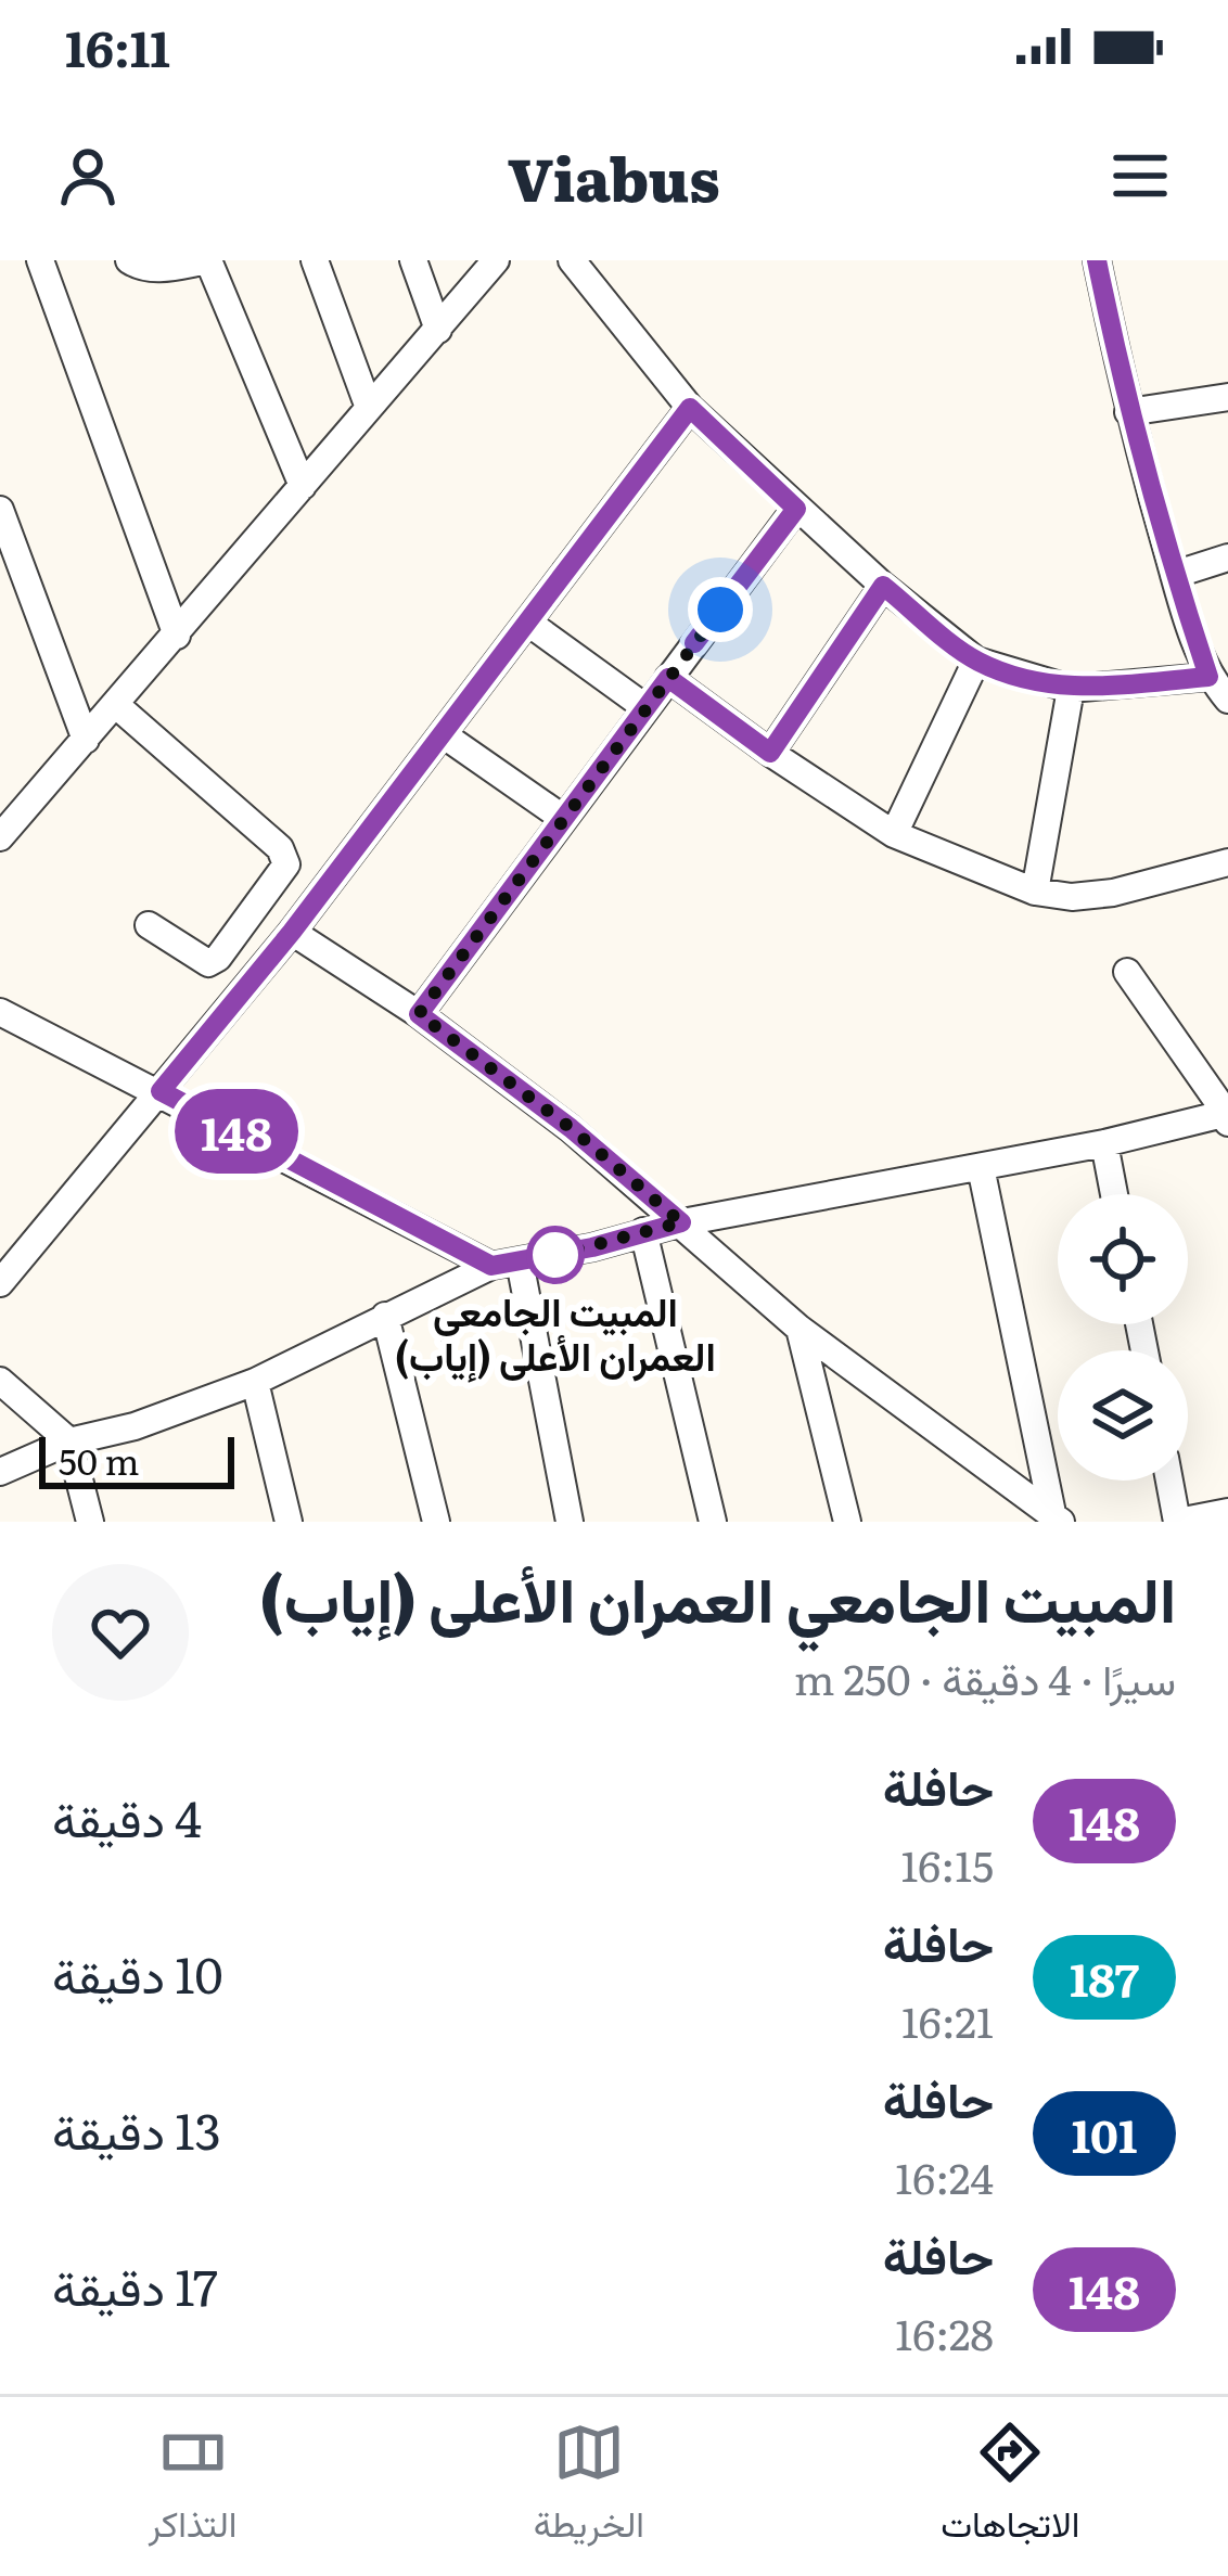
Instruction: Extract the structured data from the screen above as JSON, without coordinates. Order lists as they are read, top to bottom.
{
  "places": ["المبيت الجامعي العمران الأعلى (إياب)"],
  "lines": ["bus line 148"],
  "scale_bar": "50 m",
  "page": {
    "status": "16:11",
    "header": "Viabus",
    "on_map": "148",
    "scale": "50 m",
    "heading": ["المبيت الجامعي العمران الأعلى (إياب)", "سيرًا · 4 دقيقة · 250 m"],
    "list": [
      {
        "mark": "148",
        "name": "حافلة",
        "note": "16:15",
        "value": "4 دقيقة"
      },
      {
        "mark": "187",
        "name": "حافلة",
        "note": "16:21",
        "value": "10 دقيقة"
      },
      {
        "mark": "101",
        "name": "حافلة",
        "note": "16:24",
        "value": "13 دقيقة"
      },
      {
        "mark": "148",
        "name": "حافلة",
        "note": "16:28",
        "value": "17 دقيقة"
      }
    ],
    "tabs": ["الاتجاهات", "الخريطة", "التذاكر"]
  }
}
